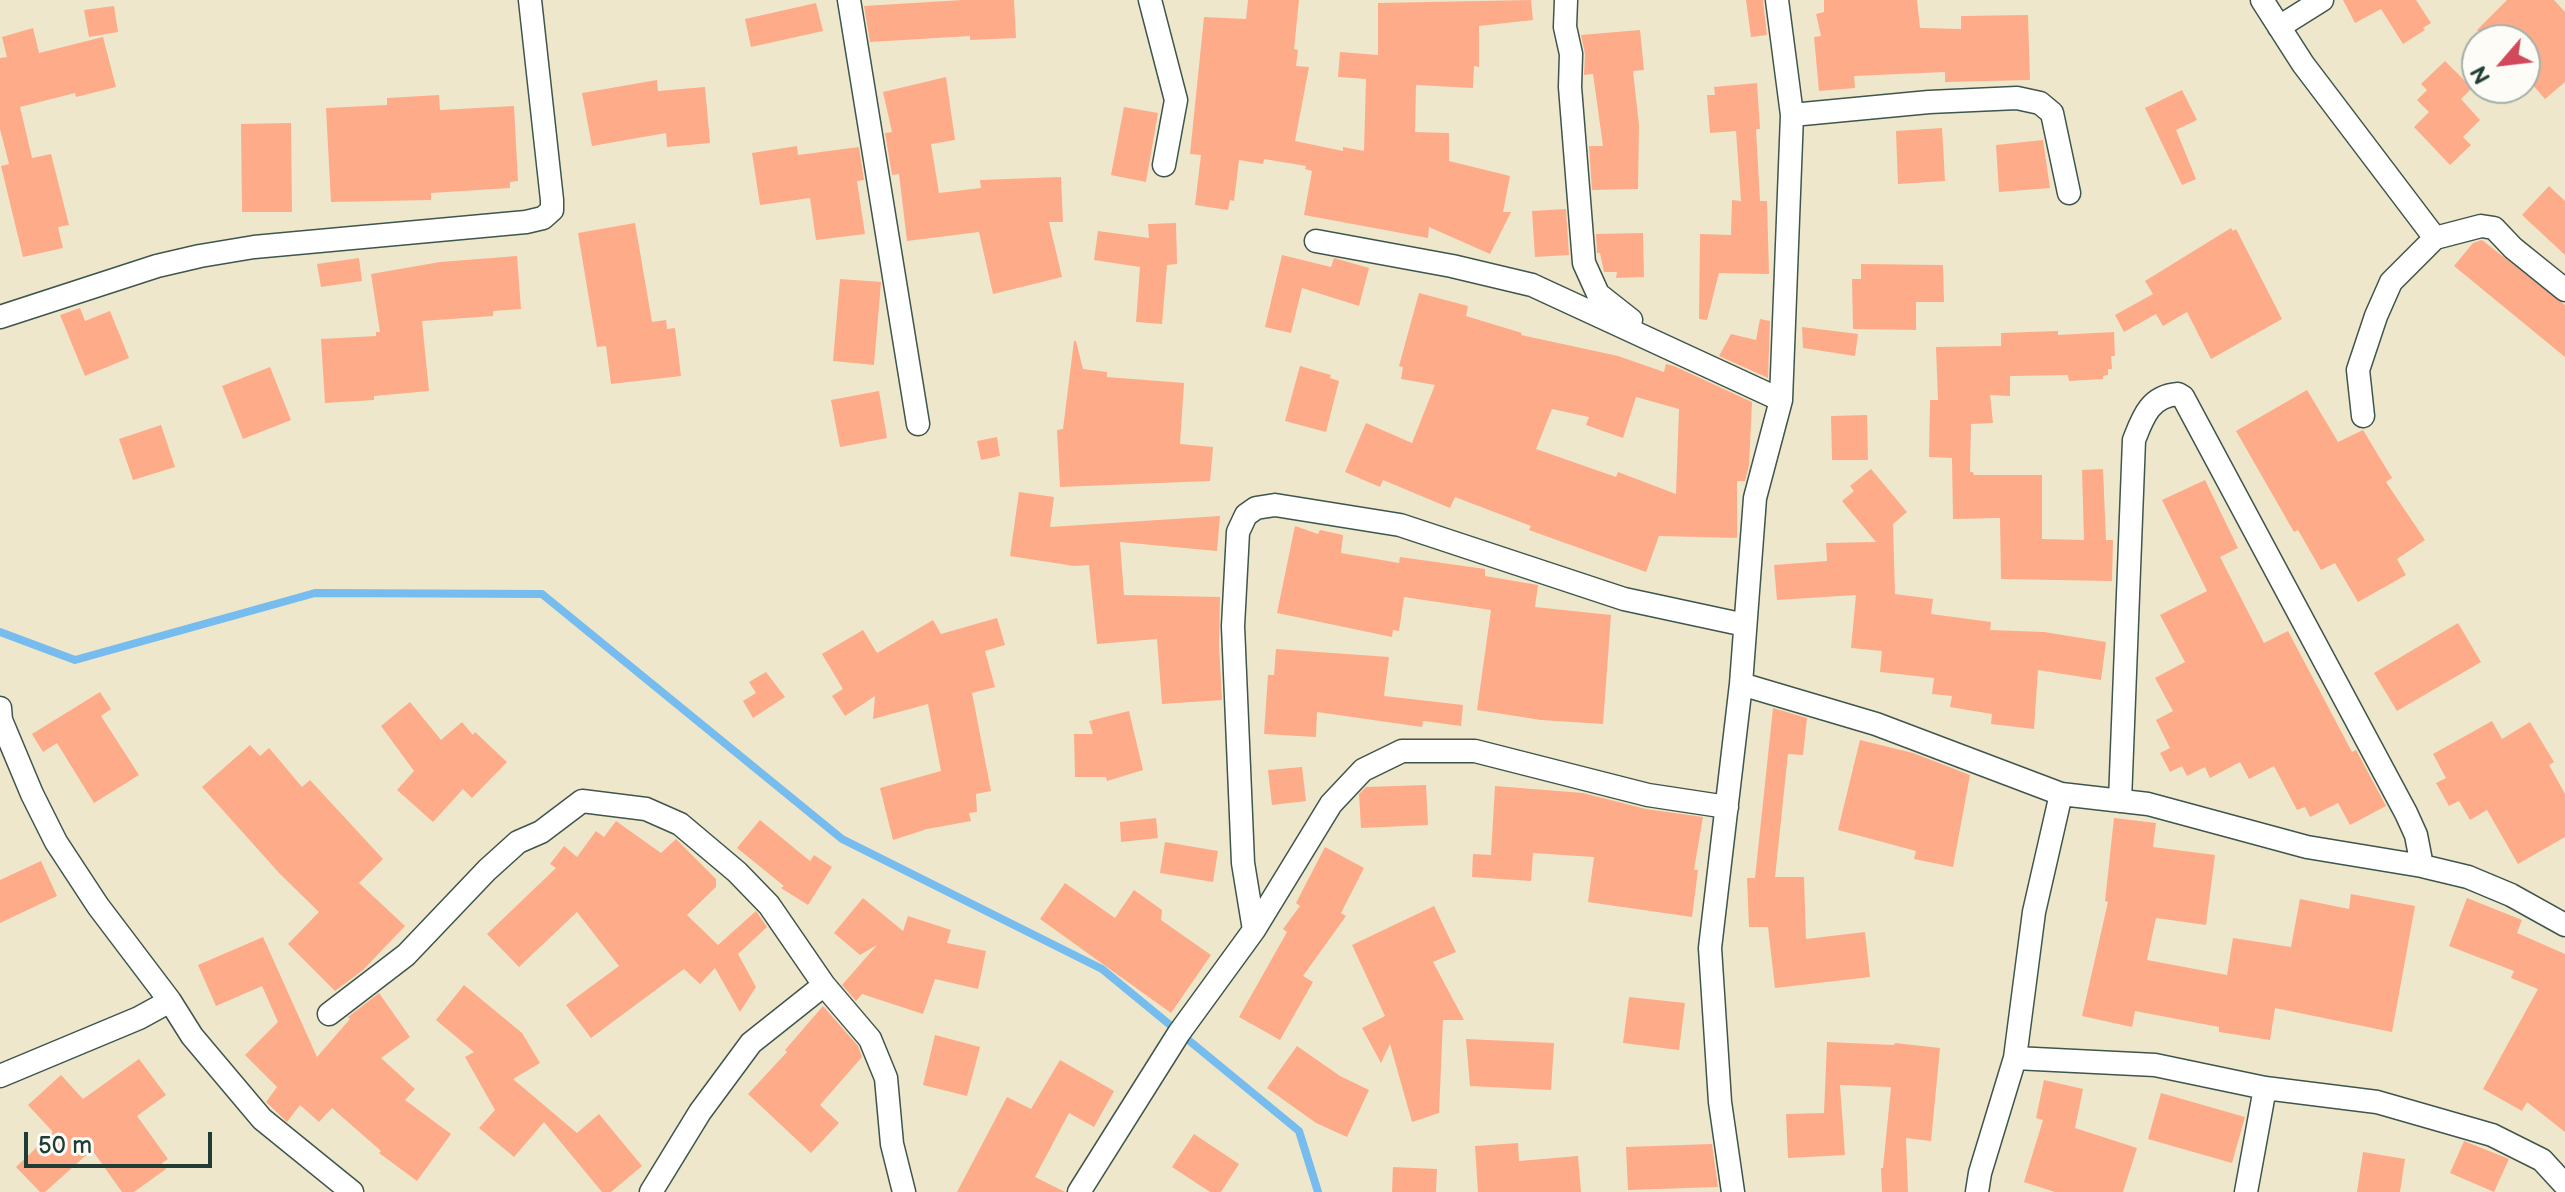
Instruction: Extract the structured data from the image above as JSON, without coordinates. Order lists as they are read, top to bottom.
{
  "scale_bar": "50 m",
  "north": "bottom left"
}
